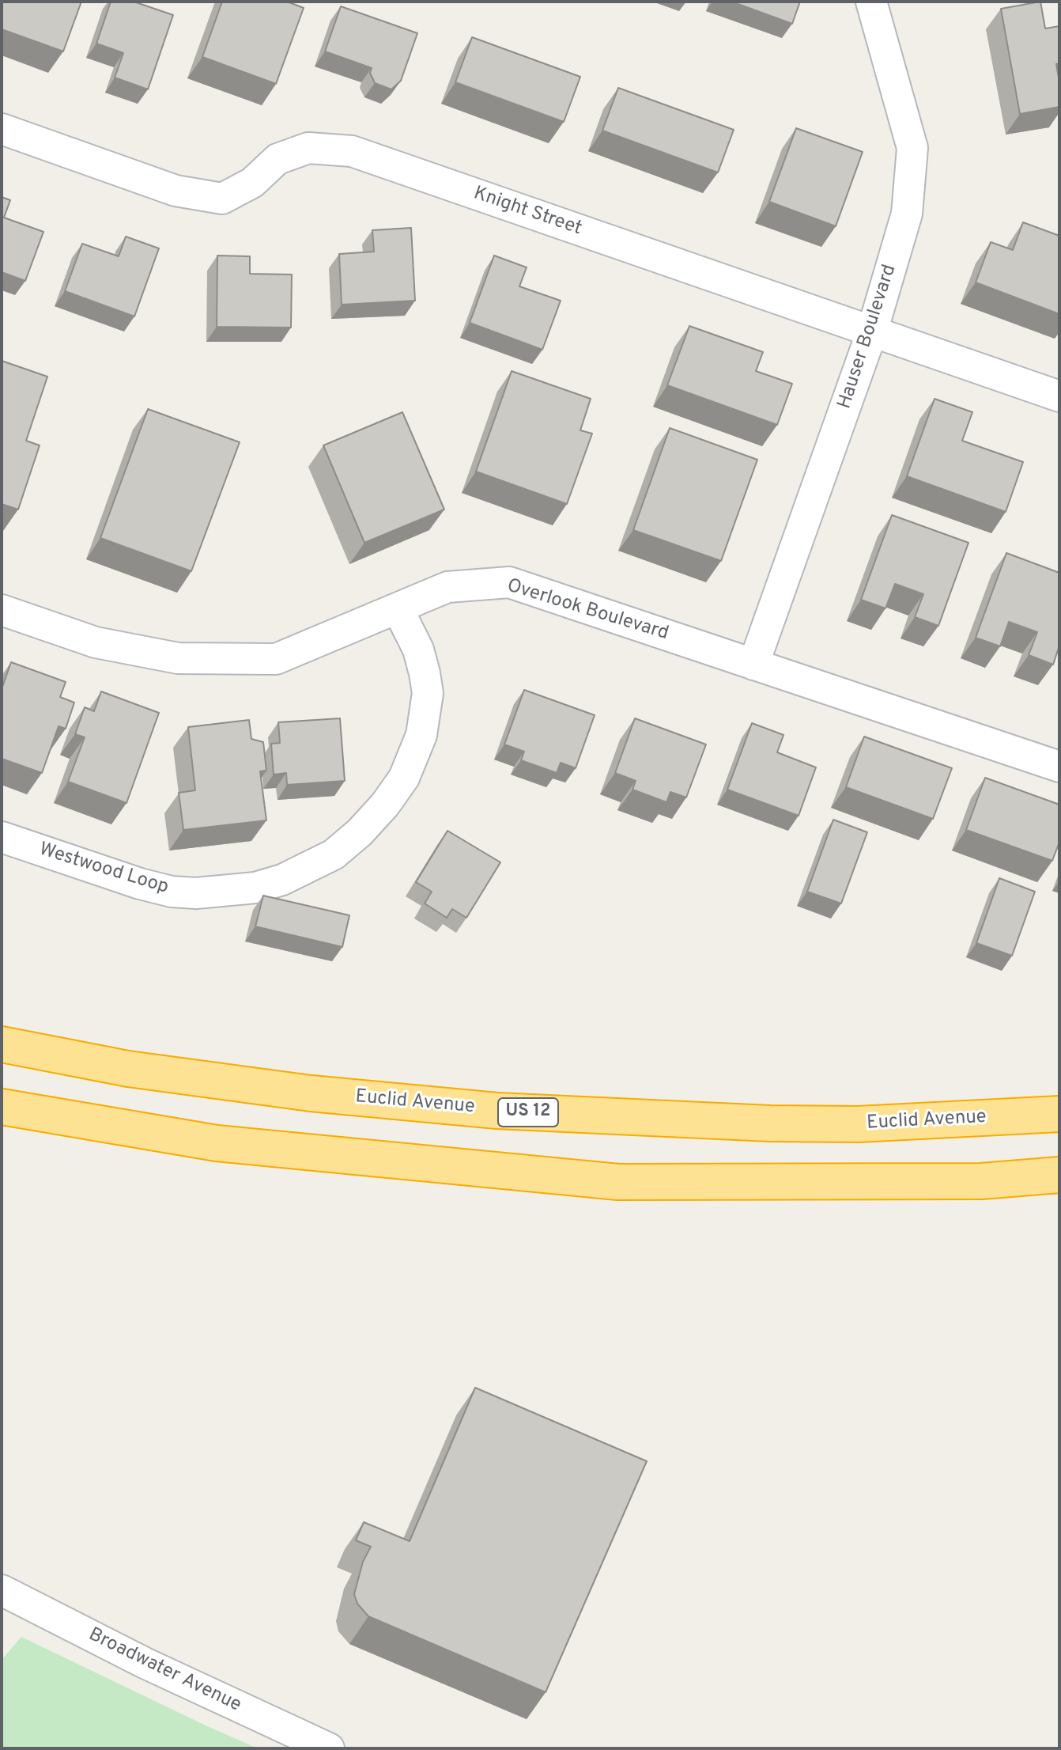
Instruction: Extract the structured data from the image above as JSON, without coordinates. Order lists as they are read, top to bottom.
{
  "streets": {
    "highway": ["Euclid Avenue", "US 12"],
    "street": [
      "Knight Street",
      "Hauser Boulevard",
      "Overlook Boulevard",
      "Westwood Loop",
      "Broadwater Avenue"
    ]
  },
  "crossings": [
    ["Knight Street", "Hauser Boulevard"],
    ["Hauser Boulevard", "Overlook Boulevard"],
    ["Overlook Boulevard", "Westwood Loop"]
  ]
}
